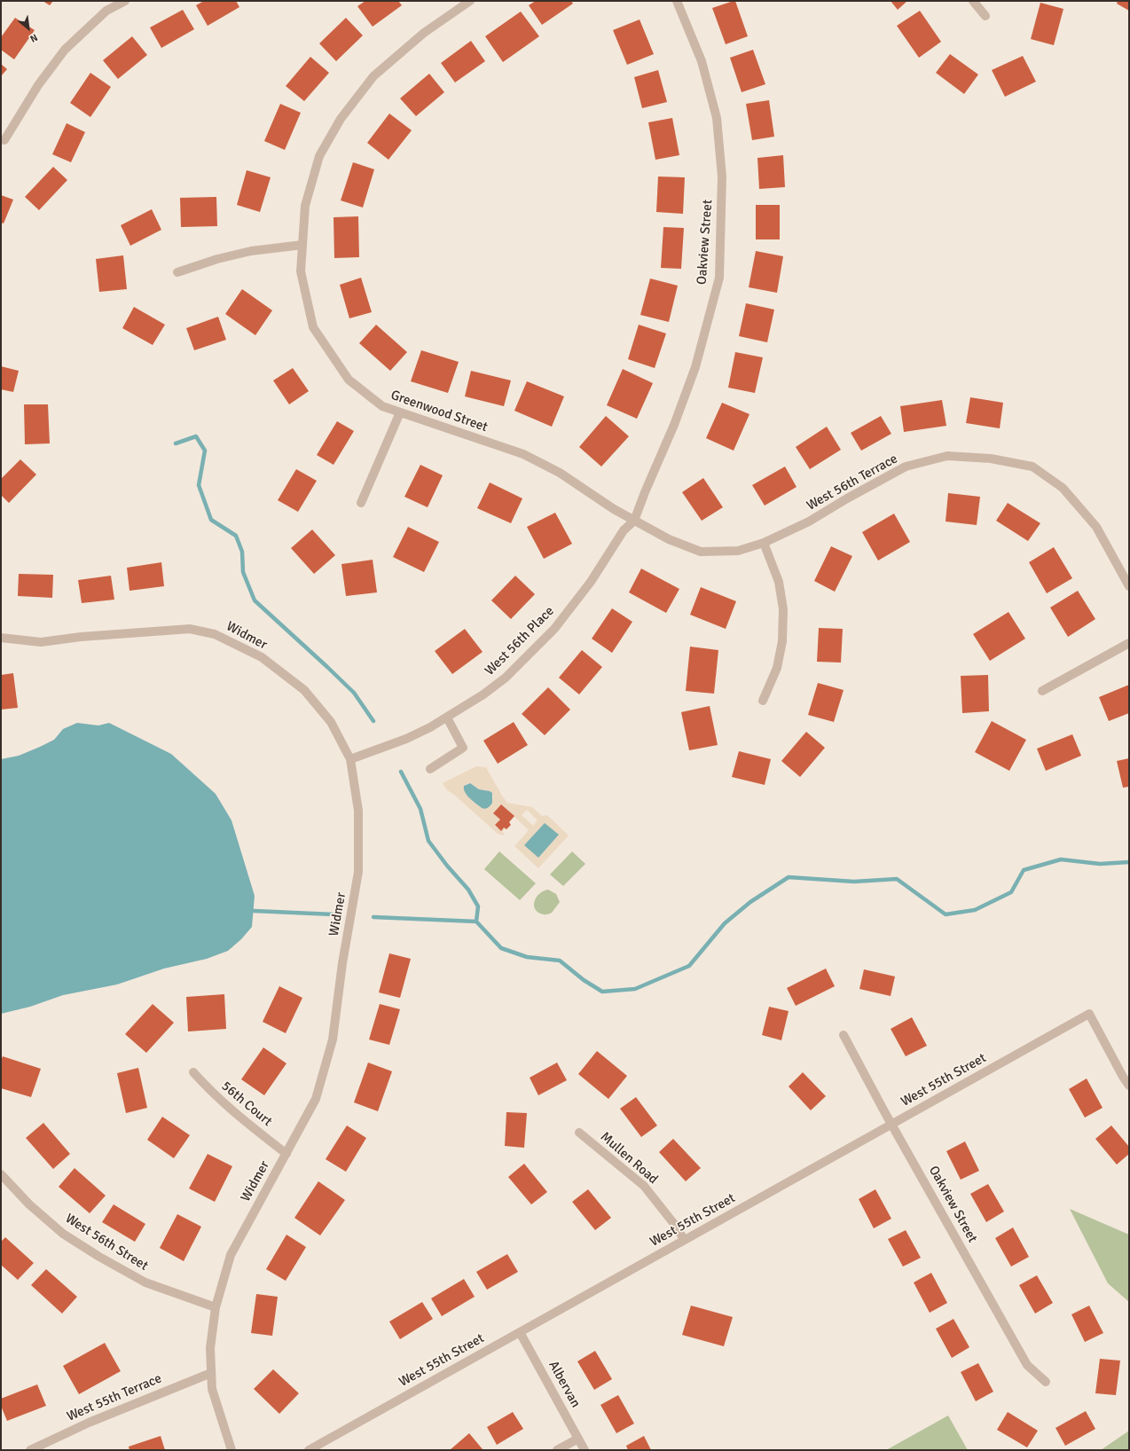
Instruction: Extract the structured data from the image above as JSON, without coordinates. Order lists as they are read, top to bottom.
{
  "streets": {
    "street": [
      "Oakview Street",
      "Greenwood Street",
      "West 56th Terrace",
      "Widmer",
      "West 56th Place",
      "West 55th Street",
      "56th Court",
      "Mullen Road",
      "West 56th Street",
      "Albervan",
      "West 55th Terrace"
    ]
  },
  "crossings": [
    ["Oakview Street", "Greenwood Street"],
    ["Oakview Street", "West 56th Terrace"],
    ["Oakview Street", "West 56th Place"],
    ["Oakview Street", "West 55th Street"],
    ["Greenwood Street", "West 56th Terrace"],
    ["Greenwood Street", "West 56th Place"],
    ["West 56th Terrace", "West 56th Place"],
    ["Widmer", "West 56th Place"],
    ["Widmer", "56th Court"],
    ["Widmer", "West 56th Street"],
    ["Widmer", "West 55th Terrace"],
    ["West 55th Street", "Mullen Road"],
    ["West 55th Street", "Albervan"]
  ],
  "north": "bottom right"
}
